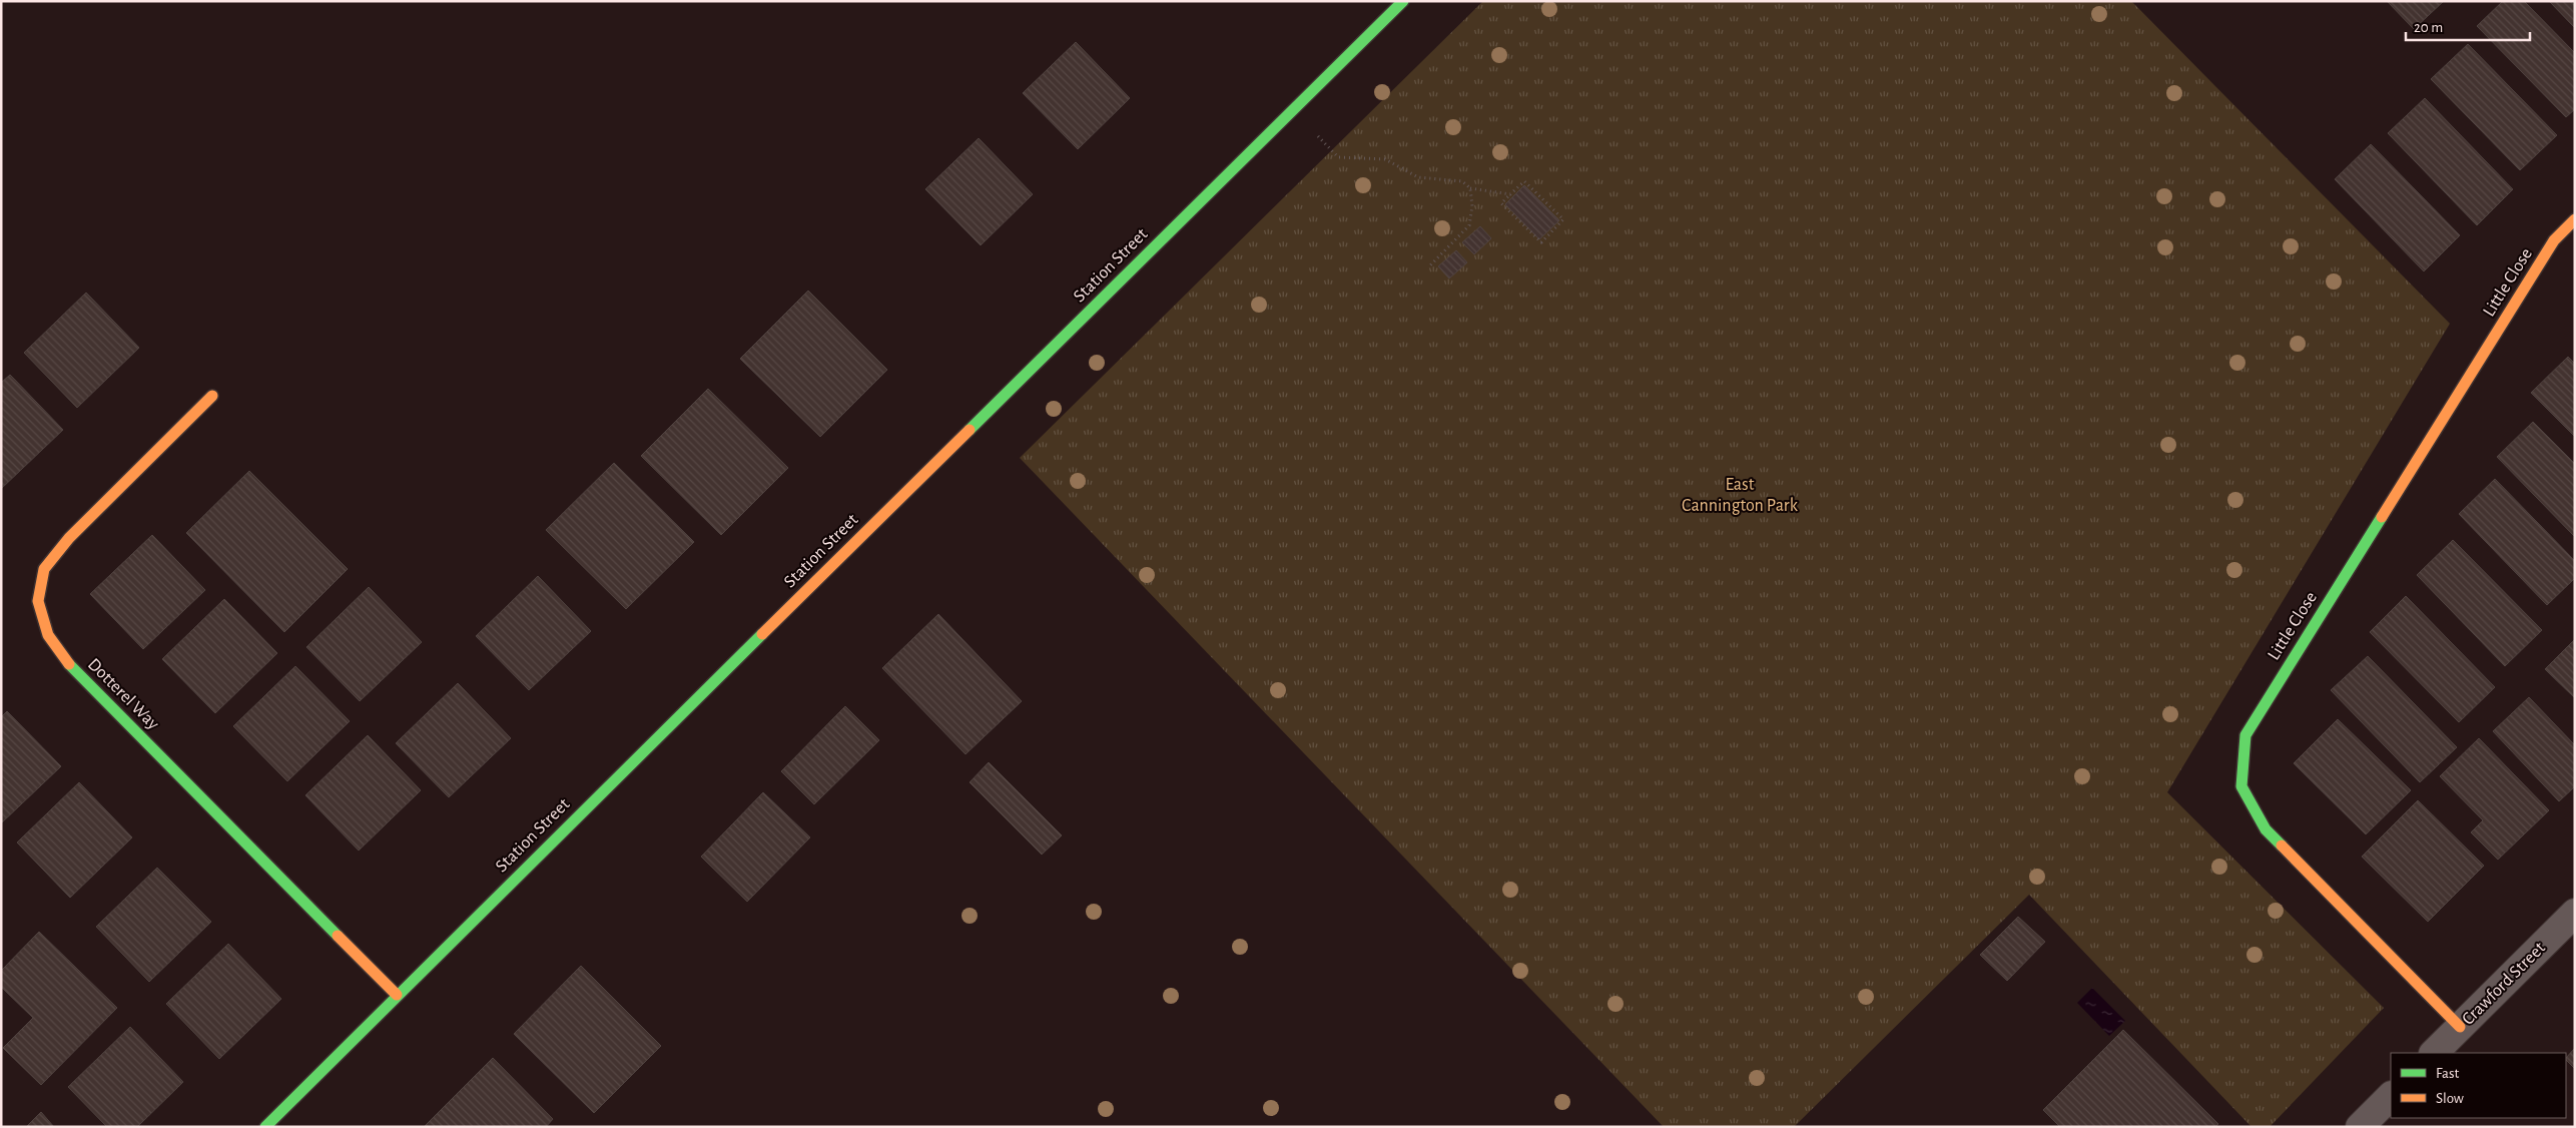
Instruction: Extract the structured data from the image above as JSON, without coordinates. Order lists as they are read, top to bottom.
{
  "streets": {
    "street": [
      "Station Street",
      "Little Close",
      "Dotterel Way",
      "Crawford Street"
    ]
  },
  "crossings": [
    ["Station Street", "Dotterel Way"],
    ["Little Close", "Crawford Street"]
  ],
  "parks": ["East Cannington Park"],
  "legend": ["Fast", "Slow"],
  "scale_bar": "20 m"
}
